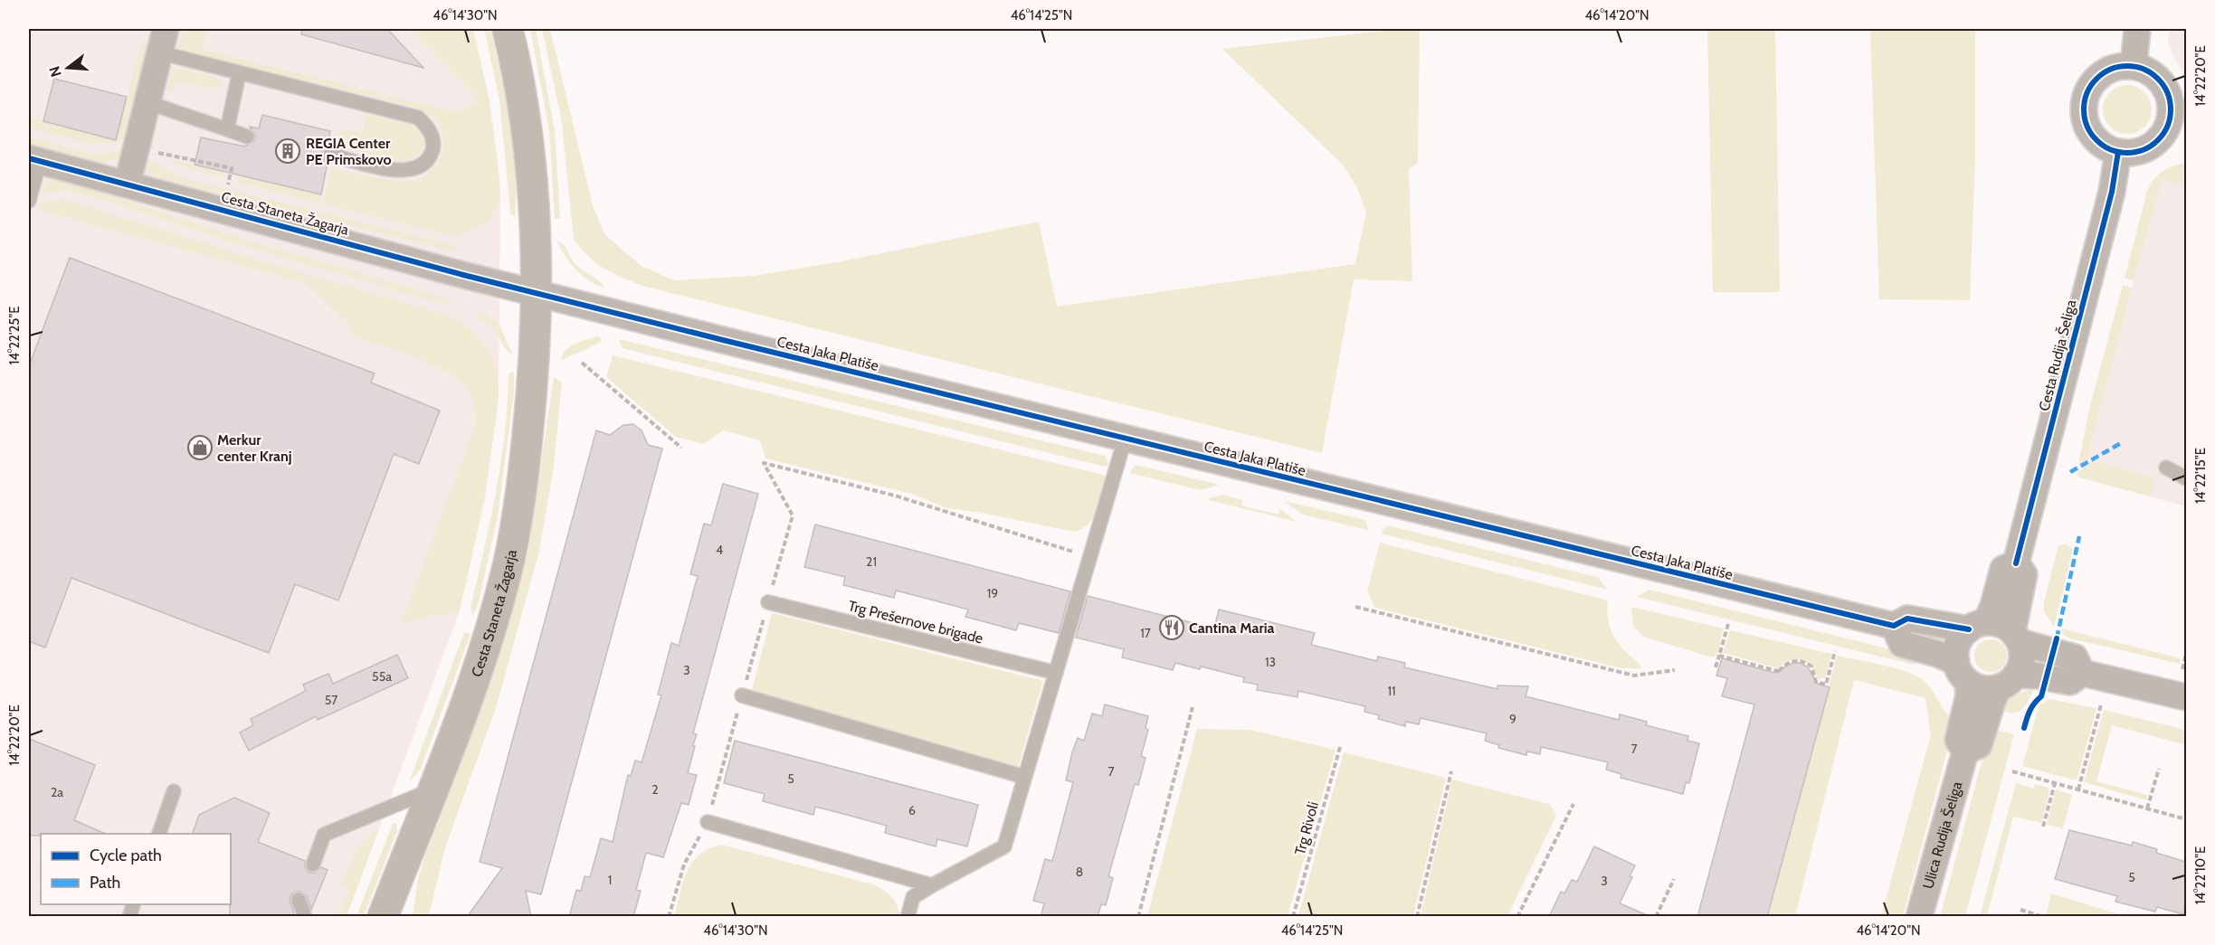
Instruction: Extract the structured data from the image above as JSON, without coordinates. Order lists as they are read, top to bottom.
{
  "streets": {
    "main road": ["Cesta Staneta Žagarja"],
    "street": ["Cesta Jaka Platiše", "Cesta Rudija Šeliga", "Ulica Rudija Šeliga"],
    "lane": ["Trg Prešernove brigade"],
    "path": ["Trg Rivoli"]
  },
  "crossings": [
    ["Cesta Staneta Žagarja", "Cesta Jaka Platiše"],
    ["Cesta Jaka Platiše", "Cesta Rudija Šeliga"],
    ["Cesta Jaka Platiše", "Ulica Rudija Šeliga"],
    ["Cesta Rudija Šeliga", "Ulica Rudija Šeliga"]
  ],
  "places": {
    "building": ["REGIA Center PE Primskovo"],
    "shop": ["Merkur center Kranj"],
    "restaurant": ["Cantina Maria"]
  },
  "house_numbers": [
    "4",
    "21",
    "19",
    "17",
    "13",
    "3",
    "55a",
    "11",
    "57",
    "9",
    "7",
    "7",
    "5",
    "2",
    "2a",
    "6",
    "8",
    "5",
    "1",
    "3"
  ],
  "legend": ["Cycle path", "Path"],
  "north": "left",
  "coordinates": [
    "46°14'30\"N",
    "46°14'25\"N",
    "46°14'20\"N",
    "14°22'20\"E",
    "14°22'25\"E",
    "14°22'15\"E",
    "14°22'10\"E"
  ]
}
